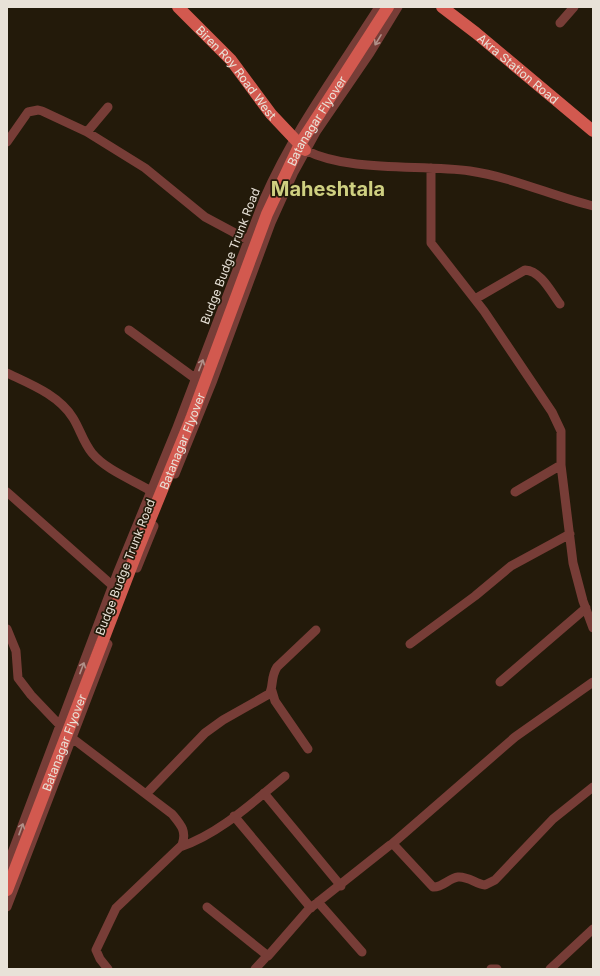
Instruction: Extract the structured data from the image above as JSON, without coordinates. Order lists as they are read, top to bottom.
{
  "streets": {
    "main road": ["Akra Station Road", "Biren Roy Road West", "Batanagar Flyover"],
    "street": ["Budge Budge Trunk Road"]
  },
  "crossings": [
    ["Biren Roy Road West", "Budge Budge Trunk Road"]
  ],
  "districts": ["Maheshtala"]
}
